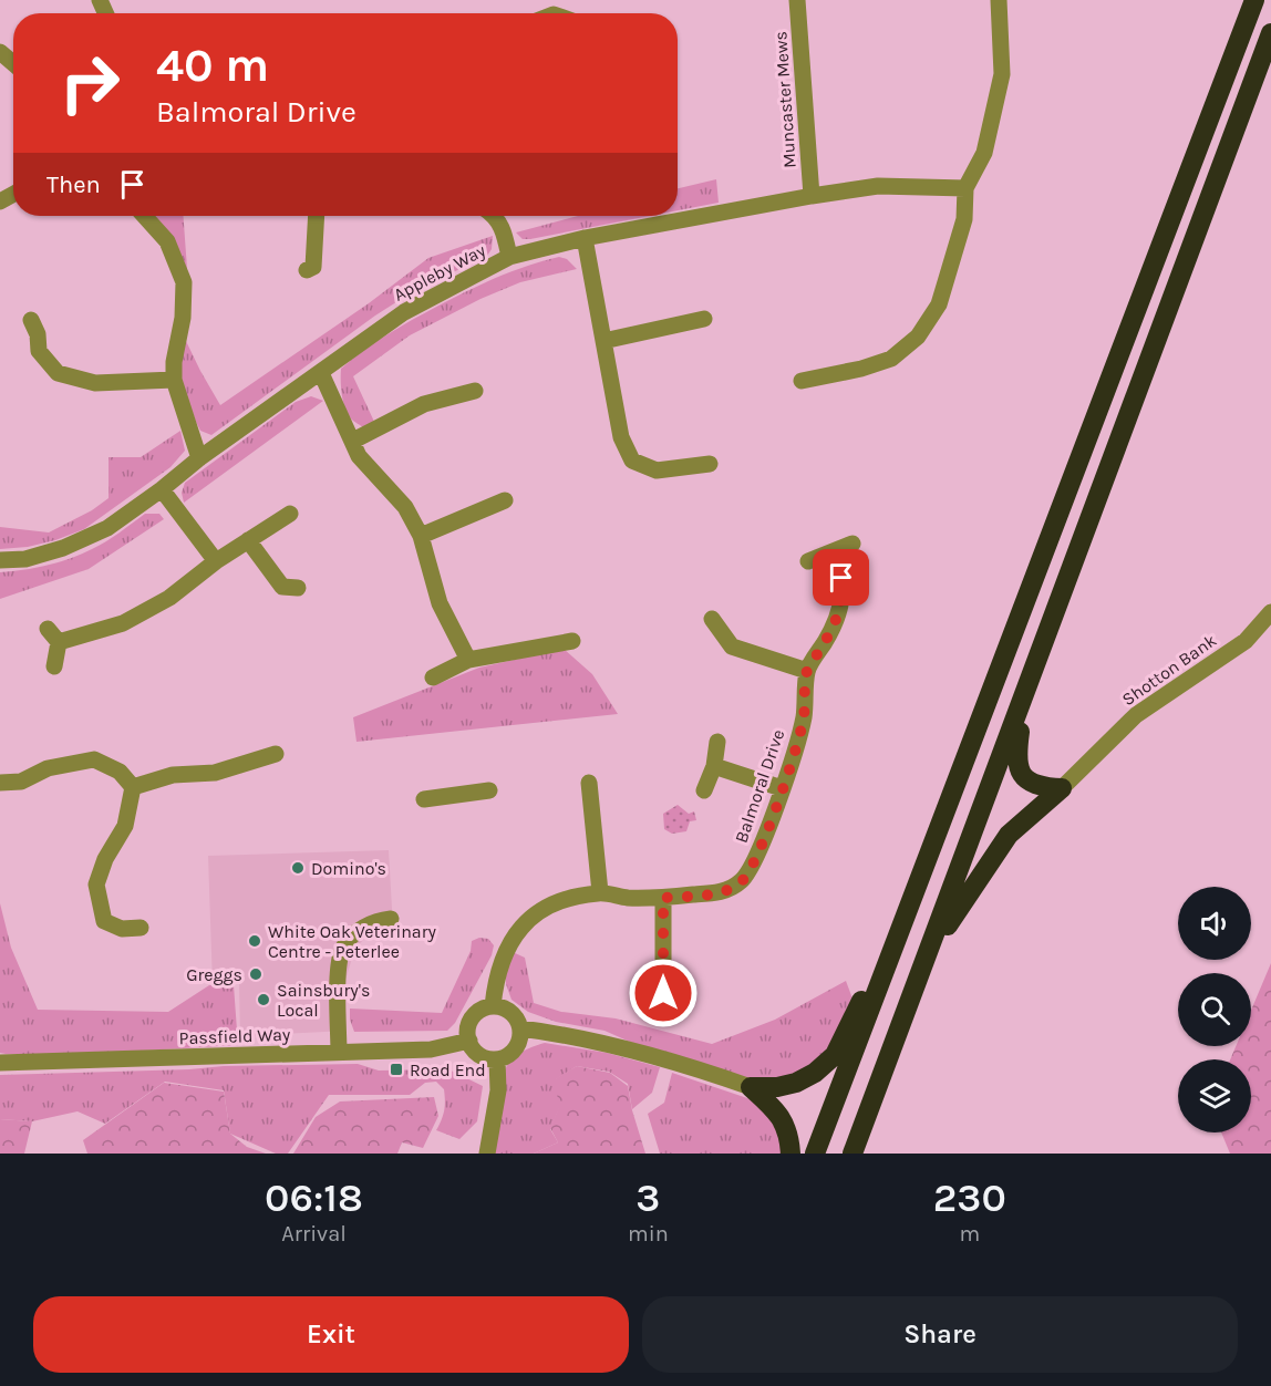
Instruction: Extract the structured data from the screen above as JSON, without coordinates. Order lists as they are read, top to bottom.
{
  "streets": {
    "street": [
      "Muncaster Mews",
      "Appleby Way",
      "Shotton Bank",
      "Balmoral Drive",
      "Passfield Way"
    ]
  },
  "crossings": [
    ["Muncaster Mews", "Appleby Way"],
    ["Balmoral Drive", "Passfield Way"]
  ],
  "places": {
    "other": [
      "Domino's",
      "White Oak Veterinary Centre - Peterlee",
      "Greggs",
      "Sainsbury's Local"
    ],
    "transit": ["Road End"]
  },
  "page": {
    "turn": ["40 m", "Balmoral Drive"],
    "then": "Then",
    "eta": [
      "06:18",
      "Arrival",
      "3",
      "min",
      "230",
      "m"
    ],
    "buttons": ["Exit", "Share"]
  }
}
